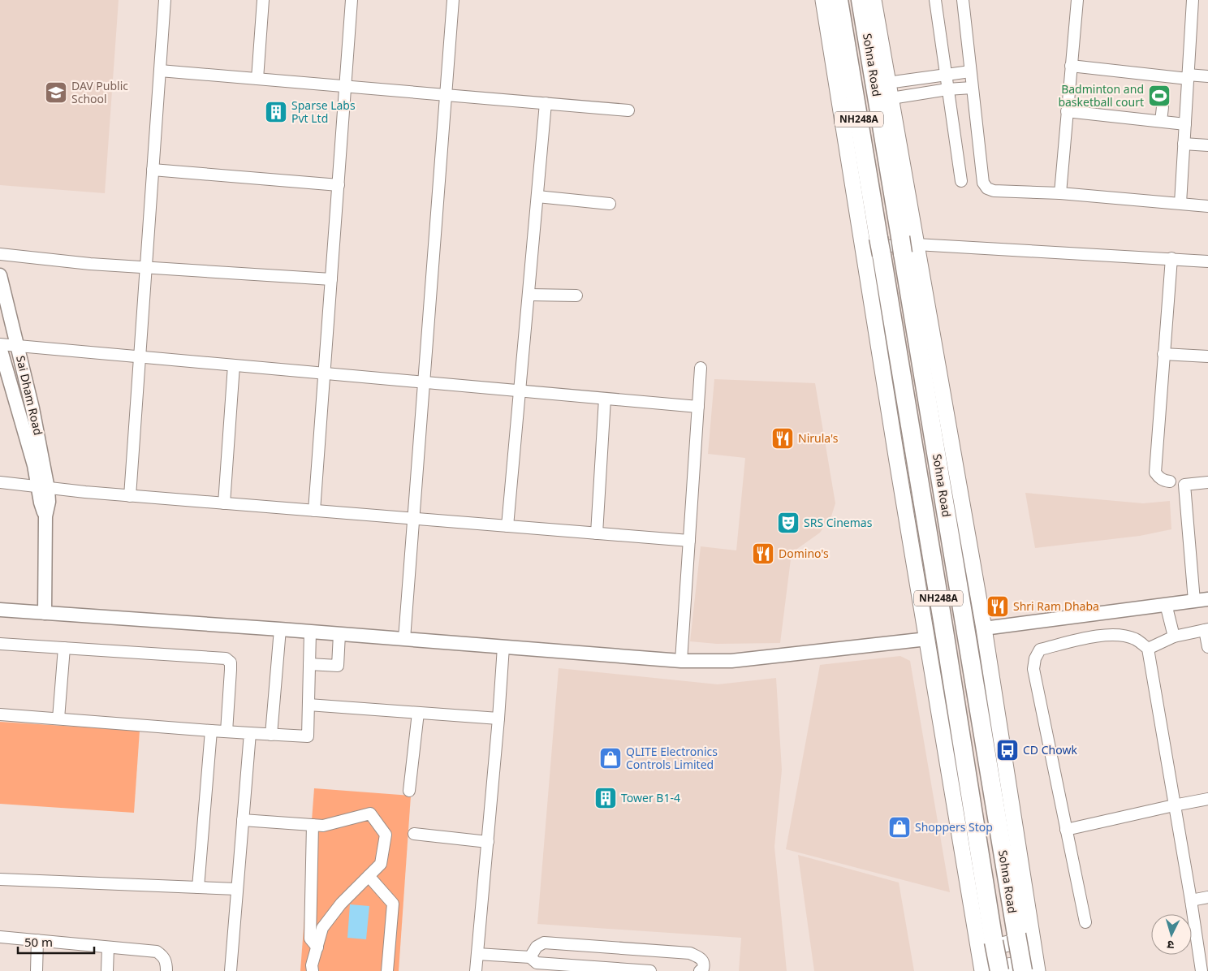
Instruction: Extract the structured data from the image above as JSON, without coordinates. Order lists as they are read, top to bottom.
{
  "streets": {
    "highway": ["Sohna Road", "NH248A"],
    "street": ["Sai Dham Road"]
  },
  "places": {
    "school or university": ["DAV Public School"],
    "sports": ["Badminton and basketball court"],
    "building": ["Sparse Labs Pvt Ltd", "Tower B1-4"],
    "restaurant": ["Nirula's", "Domino's", "Shri Ram Dhaba"],
    "theatre": ["SRS Cinemas"],
    "bus stop": ["CD Chowk"],
    "shop": ["QLITE Electronics Controls Limited", "Shoppers Stop"]
  },
  "scale_bar": "50 m",
  "north": "bottom"
}
